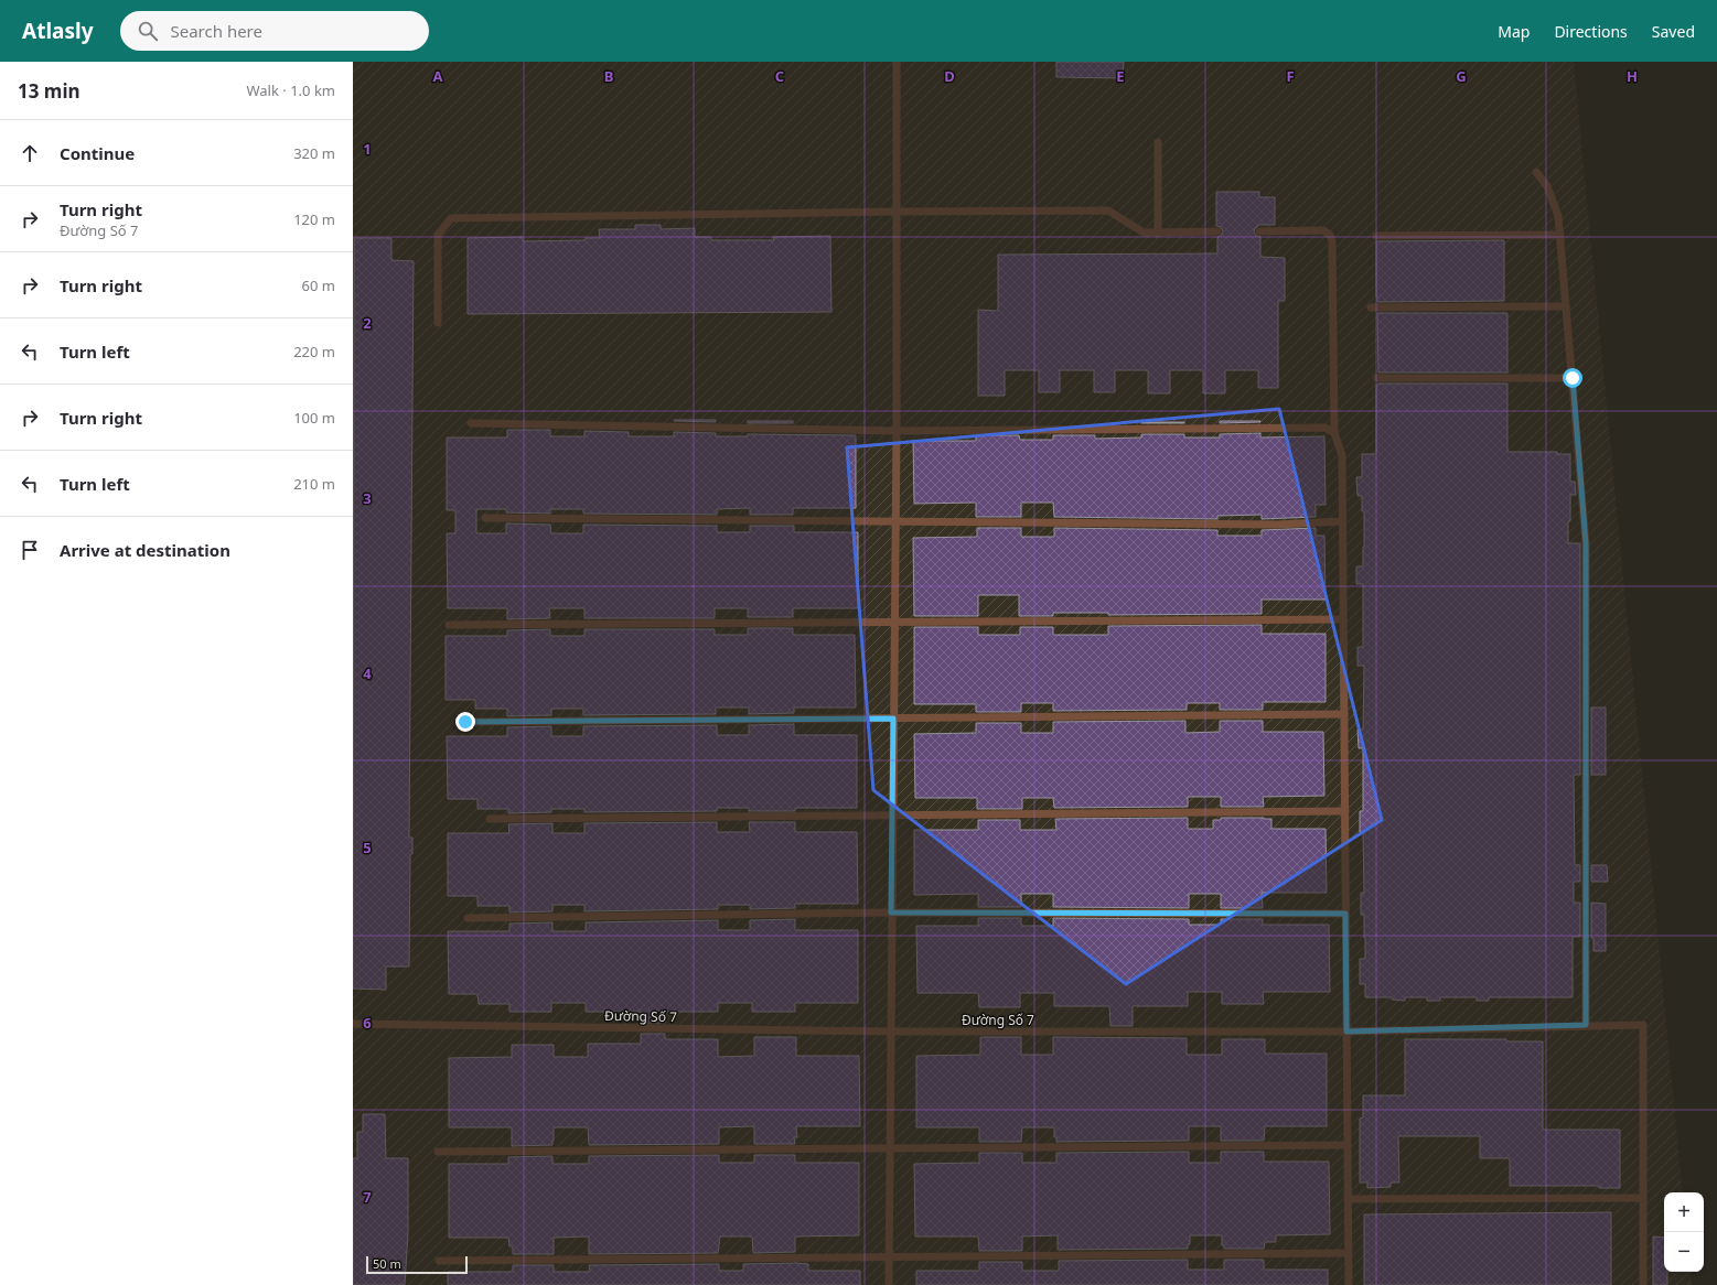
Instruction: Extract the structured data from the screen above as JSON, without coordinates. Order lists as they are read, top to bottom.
{
  "streets": {
    "lane": ["Đường Số 7"]
  },
  "scale_bar": "50 m",
  "page": {
    "header": "Atlasly",
    "search": "Search here",
    "nav": ["Map", "Directions", "Saved"],
    "heading": ["13 min", "Walk · 1.0 km"],
    "list": [
      ["Continue", "320 m"],
      ["Turn right", "Đường Số 7", "120 m"],
      ["Turn right", "60 m"],
      ["Turn left", "220 m"],
      ["Turn right", "100 m"],
      ["Turn left", "210 m"],
      "Arrive at destination"
    ],
    "map_buttons": ["+", "−"],
    "scale": "50 m"
  },
  "grid": {
    "columns": [
      "A",
      "B",
      "C",
      "D",
      "E",
      "F",
      "G",
      "H"
    ],
    "rows": [
      "1",
      "2",
      "3",
      "4",
      "5",
      "6",
      "7"
    ]
  }
}
